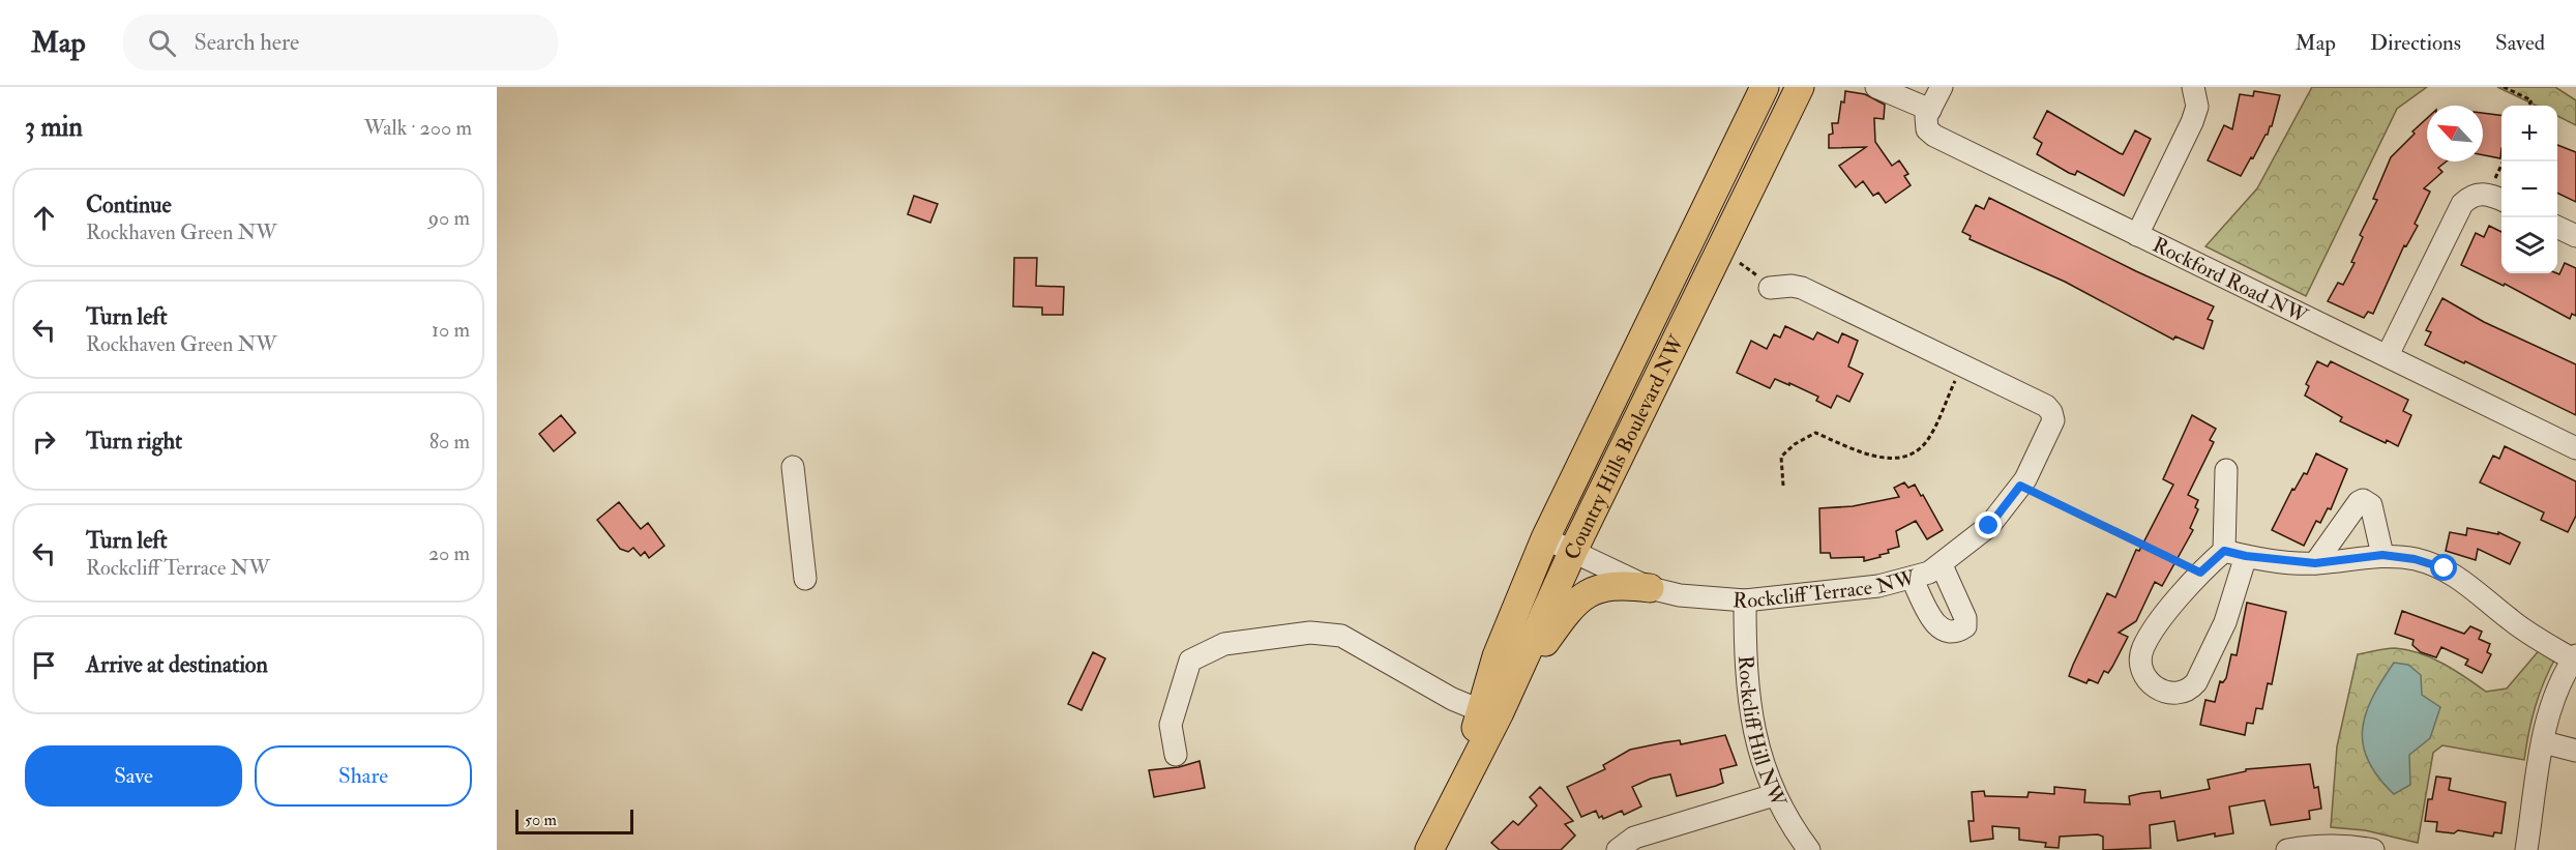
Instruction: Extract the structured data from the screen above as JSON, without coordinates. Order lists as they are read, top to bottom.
{
  "streets": {
    "main road": ["Country Hills Boulevard NW"],
    "street": ["Rockford Road NW", "Rockcliff Terrace NW", "Rockcliff Hill NW"]
  },
  "crossings": [
    ["Country Hills Boulevard NW", "Rockcliff Terrace NW"],
    ["Rockcliff Terrace NW", "Rockcliff Hill NW"]
  ],
  "scale_bar": "50 m",
  "north": "top left",
  "page": {
    "header": "Map",
    "search": "Search here",
    "nav": ["Map", "Directions", "Saved"],
    "heading": ["3 min", "Walk · 200 m"],
    "map_buttons": ["+", "−"],
    "list": [
      ["Continue", "Rockhaven Green NW", "90 m"],
      ["Turn left", "Rockhaven Green NW", "10 m"],
      ["Turn right", "80 m"],
      ["Turn left", "Rockcliff Terrace NW", "20 m"],
      "Arrive at destination"
    ],
    "buttons": ["Save", "Share"],
    "scale": "50 m"
  }
}
